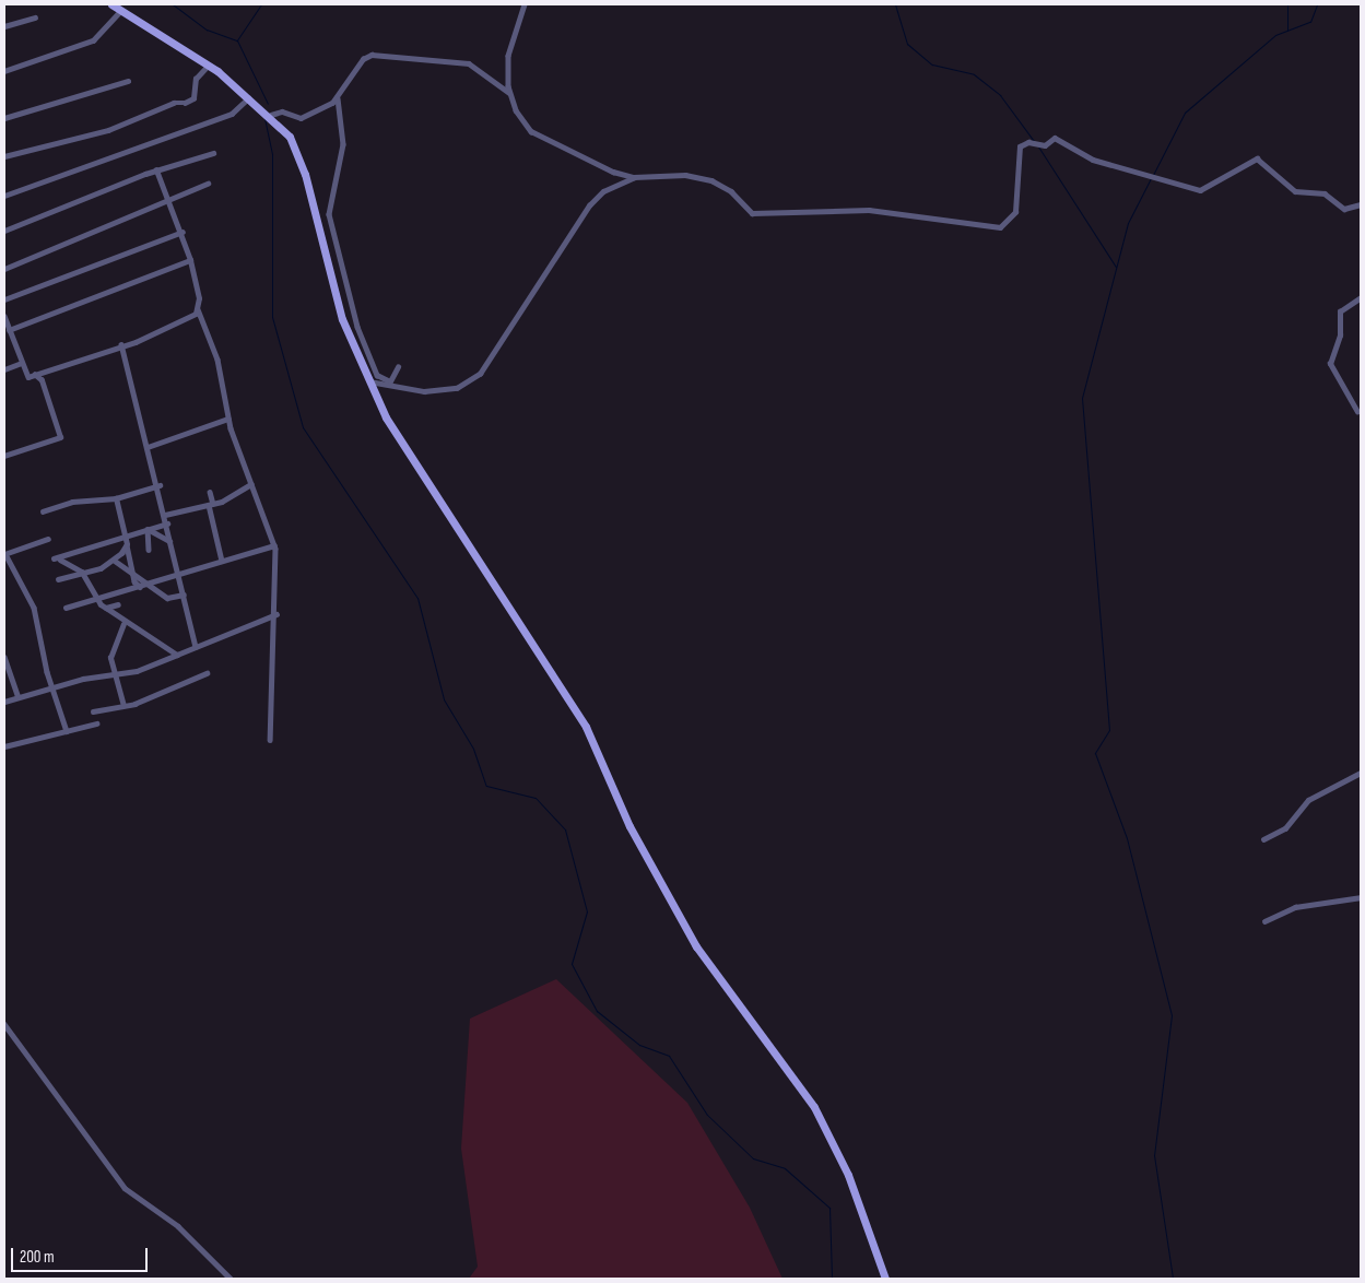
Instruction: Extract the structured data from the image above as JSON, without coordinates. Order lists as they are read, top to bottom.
{
  "scale_bar": "200 m"
}
